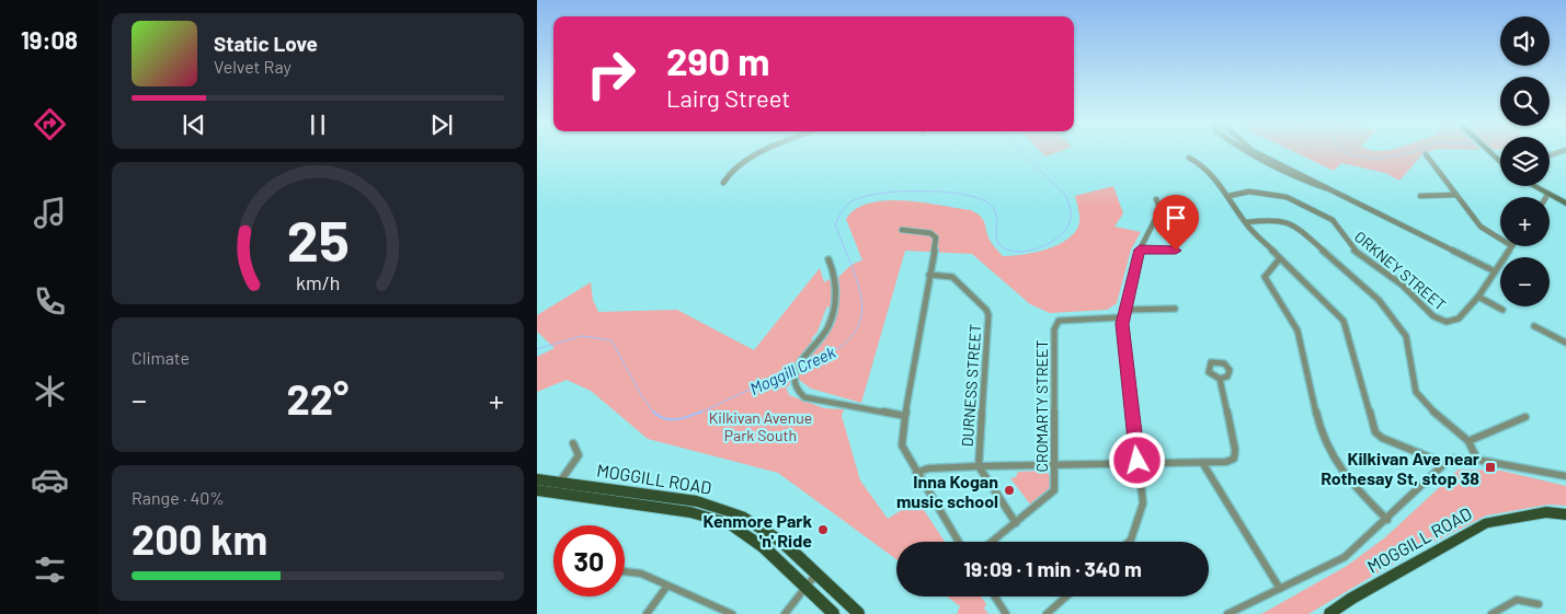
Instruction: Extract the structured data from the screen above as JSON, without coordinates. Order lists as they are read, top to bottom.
{
  "streets": {
    "main road": ["MOGGILL ROAD"],
    "street": ["ORKNEY STREET", "DURNESS STREET", "CROMARTY STREET"]
  },
  "water": ["Moggill Creek"],
  "parks": ["Kilkivan Avenue Park South"],
  "places": {
    "transit": ["Kilkivan Ave near Rothesay St, stop 38"],
    "other": ["Inna Kogan music school", "Kenmore Park 'n' Ride"]
  },
  "page": {
    "tabs": "19:08",
    "map_buttons": ["+", "−"],
    "turn": ["290 m", "Lairg Street"],
    "song": ["Static Love", "Velvet Ray"],
    "tile": [
      "Climate",
      ["Range · 40%", "200 km"]
    ],
    "heat": ["−", "22°", "+"],
    "limit": "30",
    "trip": "19:09 · 1 min · 340 m",
    "gauge": ["25", "km/h"]
  }
}
